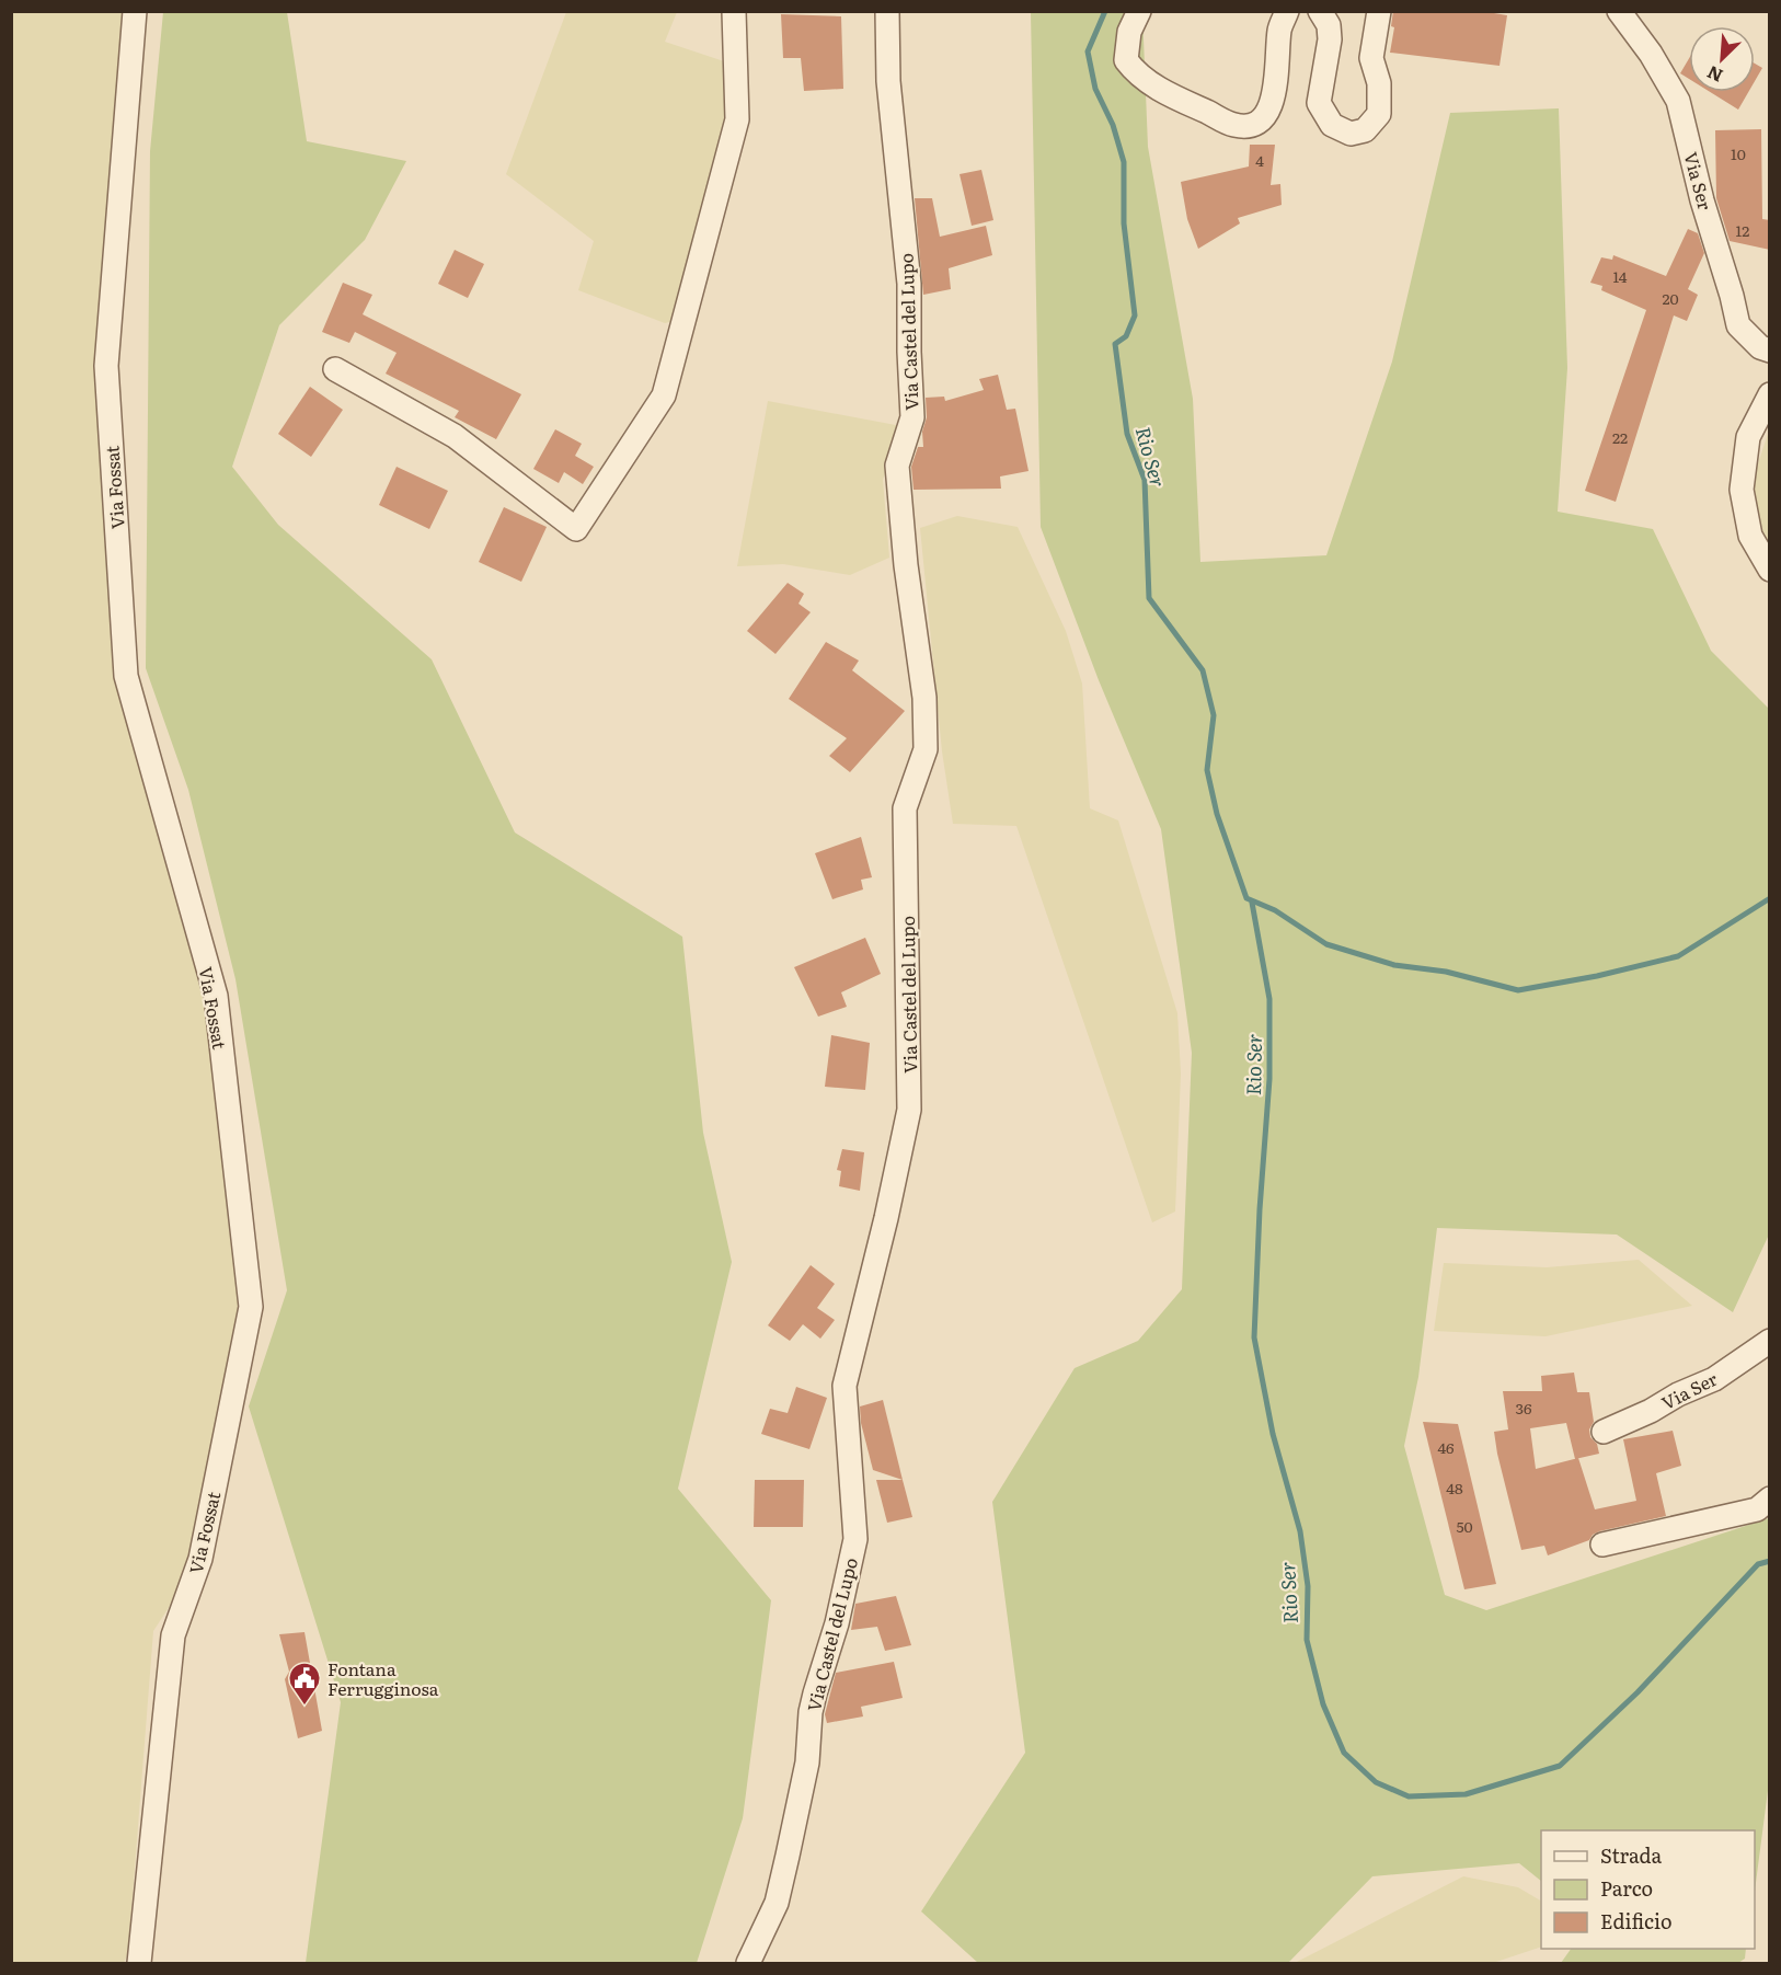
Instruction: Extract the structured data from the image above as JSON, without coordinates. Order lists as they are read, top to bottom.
{
  "streets": {
    "street": ["Via Ser", "Via Castel del Lupo", "Via Fossat"]
  },
  "water": ["Rio Ser"],
  "places": {
    "public building": ["Fontana Ferrugginosa"]
  },
  "house_numbers": [
    "10",
    "4",
    "12",
    "14",
    "20",
    "22",
    "36",
    "46",
    "48",
    "50"
  ],
  "legend": ["Strada", "Parco", "Edificio"],
  "north": "bottom left"
}
